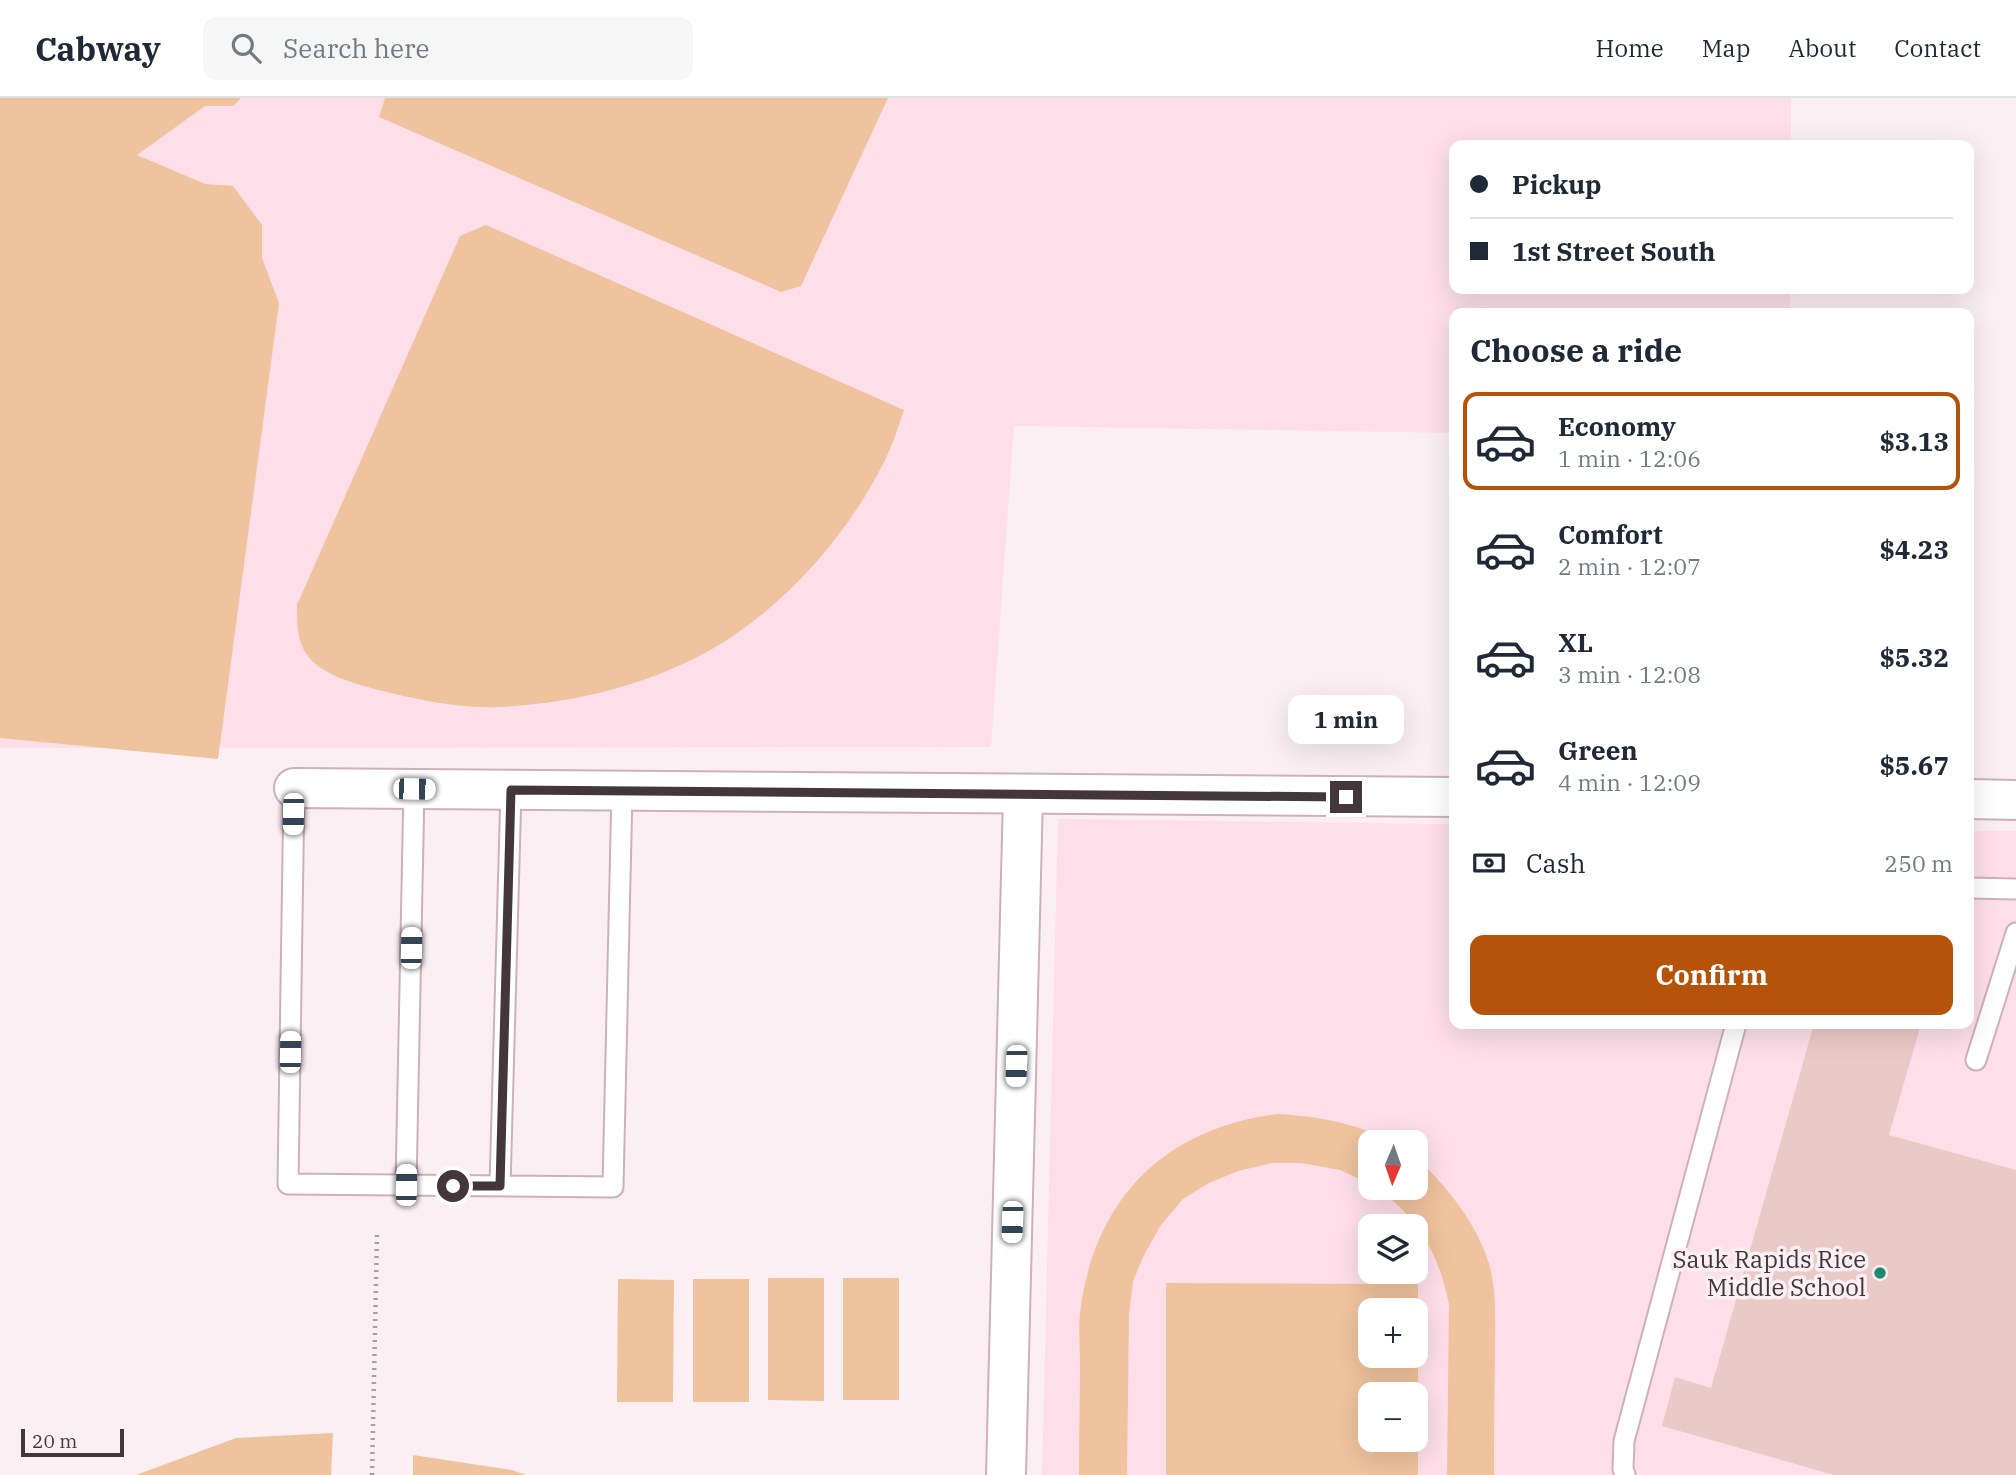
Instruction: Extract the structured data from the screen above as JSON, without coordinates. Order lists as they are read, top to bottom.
{
  "places": ["Sauk Rapids Rice Middle School"],
  "scale_bar": "20 m",
  "north": "bottom",
  "page": {
    "header": "Cabway",
    "search": "Search here",
    "nav": [
      "Home",
      "Map",
      "About",
      "Contact"
    ],
    "banner": ["Pickup", "1st Street South"],
    "heading": "Choose a ride",
    "list": [
      {
        "name": "Economy",
        "note": "1 min · 12:06",
        "value": "$3.13"
      },
      {
        "name": "Comfort",
        "note": "2 min · 12:07",
        "value": "$4.23"
      },
      {
        "name": "XL",
        "note": "3 min · 12:08",
        "value": "$5.32"
      },
      {
        "name": "Green",
        "note": "4 min · 12:09",
        "value": "$5.67"
      }
    ],
    "bubble": "1 min",
    "pay": ["Cash", "250 m"],
    "buttons": "Confirm",
    "map_buttons": ["+", "−"],
    "scale": "20 m"
  }
}
